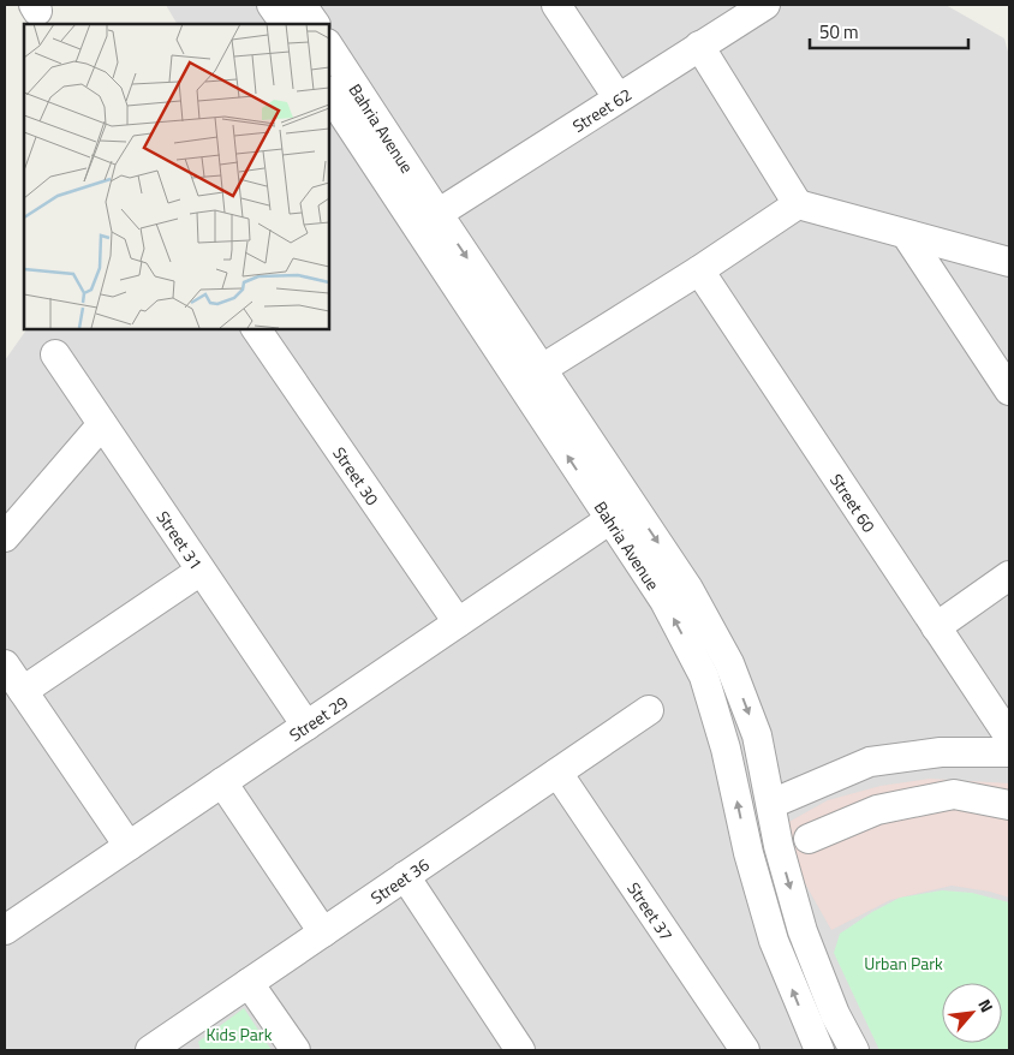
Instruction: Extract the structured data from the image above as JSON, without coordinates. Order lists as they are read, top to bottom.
{
  "streets": {
    "street": [
      "Street 62",
      "Bahria Avenue",
      "Street 30",
      "Street 60",
      "Street 31",
      "Street 29",
      "Street 36",
      "Street 37"
    ]
  },
  "crossings": [
    ["Street 62", "Bahria Avenue"],
    ["Bahria Avenue", "Street 29"],
    ["Street 30", "Street 29"],
    ["Street 31", "Street 29"],
    ["Street 36", "Street 37"]
  ],
  "parks": ["Urban Park", "Kids Park"],
  "scale_bar": "50 m",
  "north": "top right"
}
